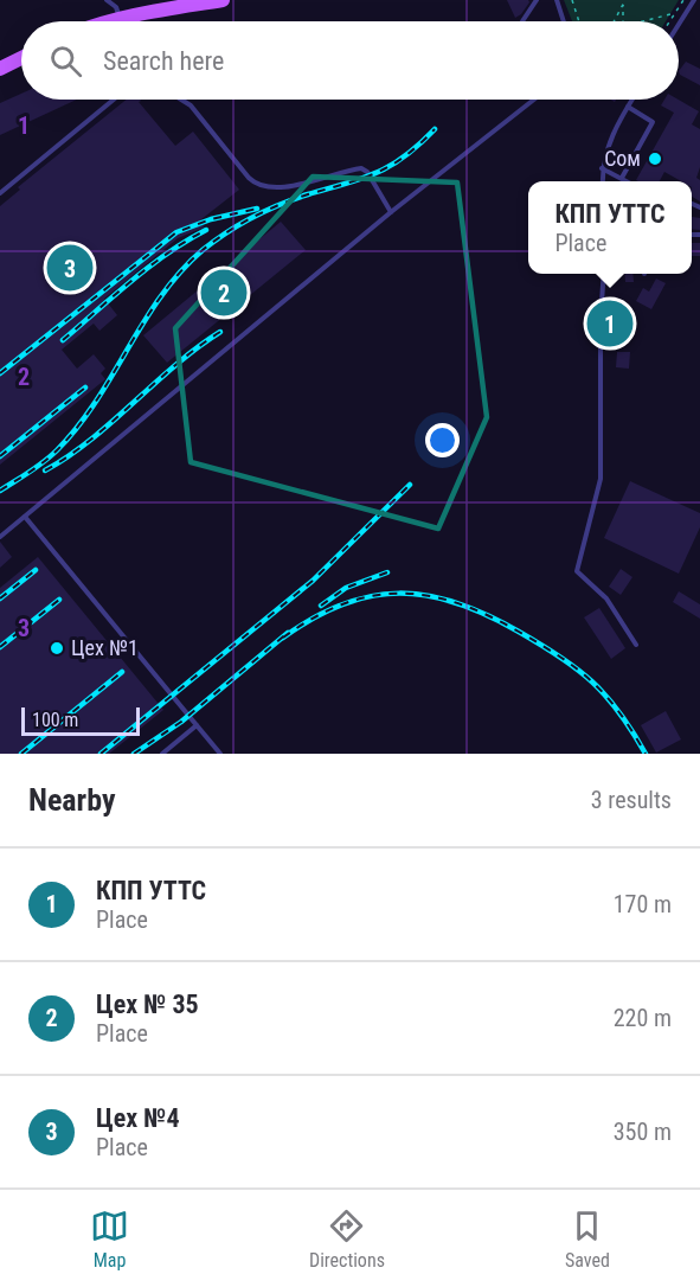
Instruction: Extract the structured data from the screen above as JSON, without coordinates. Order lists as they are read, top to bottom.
{
  "places": ["Сом", "Цех №1"],
  "scale_bar": "100 m",
  "page": {
    "search": "Search here",
    "popup": ["КПП УТТС", "Place"],
    "pins": ["3", "2", "1"],
    "scale": "100 m",
    "heading": ["Nearby", "3 results"],
    "list": [
      {
        "mark": "1",
        "name": "КПП УТТС",
        "note": "Place",
        "value": "170 m"
      },
      {
        "mark": "2",
        "name": "Цех № 35",
        "note": "Place",
        "value": "220 m"
      },
      {
        "mark": "3",
        "name": "Цех №4",
        "note": "Place",
        "value": "350 m"
      }
    ],
    "nav": ["Map", "Directions", "Saved"]
  },
  "grid": {
    "rows": ["1", "2", "3"]
  }
}
